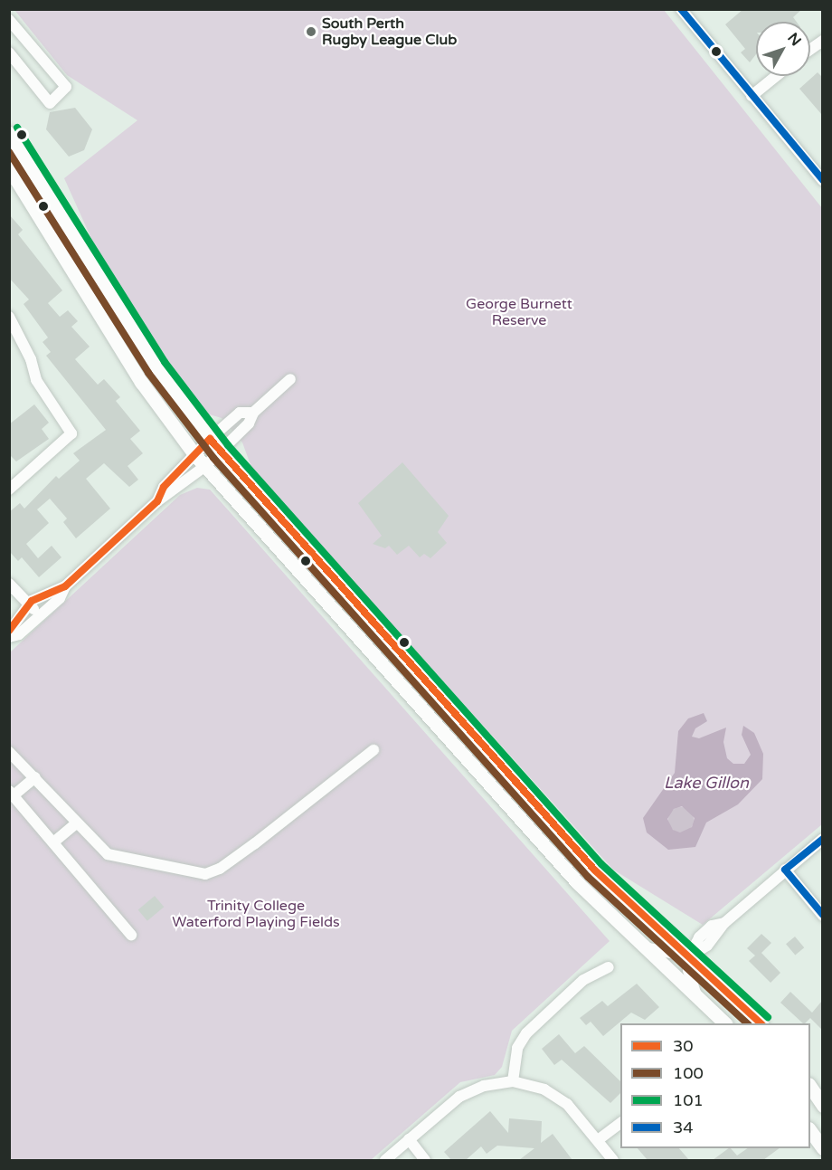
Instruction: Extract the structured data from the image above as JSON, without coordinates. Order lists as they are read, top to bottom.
{
  "water": ["Lake Gillon"],
  "parks": ["George Burnett Reserve", "Trinity College Waterford Playing Fields"],
  "places": ["South Perth Rugby League Club"],
  "lines": [
    "transit line 34",
    "transit line 101",
    "transit line 100",
    "transit line 30"
  ],
  "legend": [
    "30",
    "100",
    "101",
    "34"
  ],
  "north": "top right"
}
